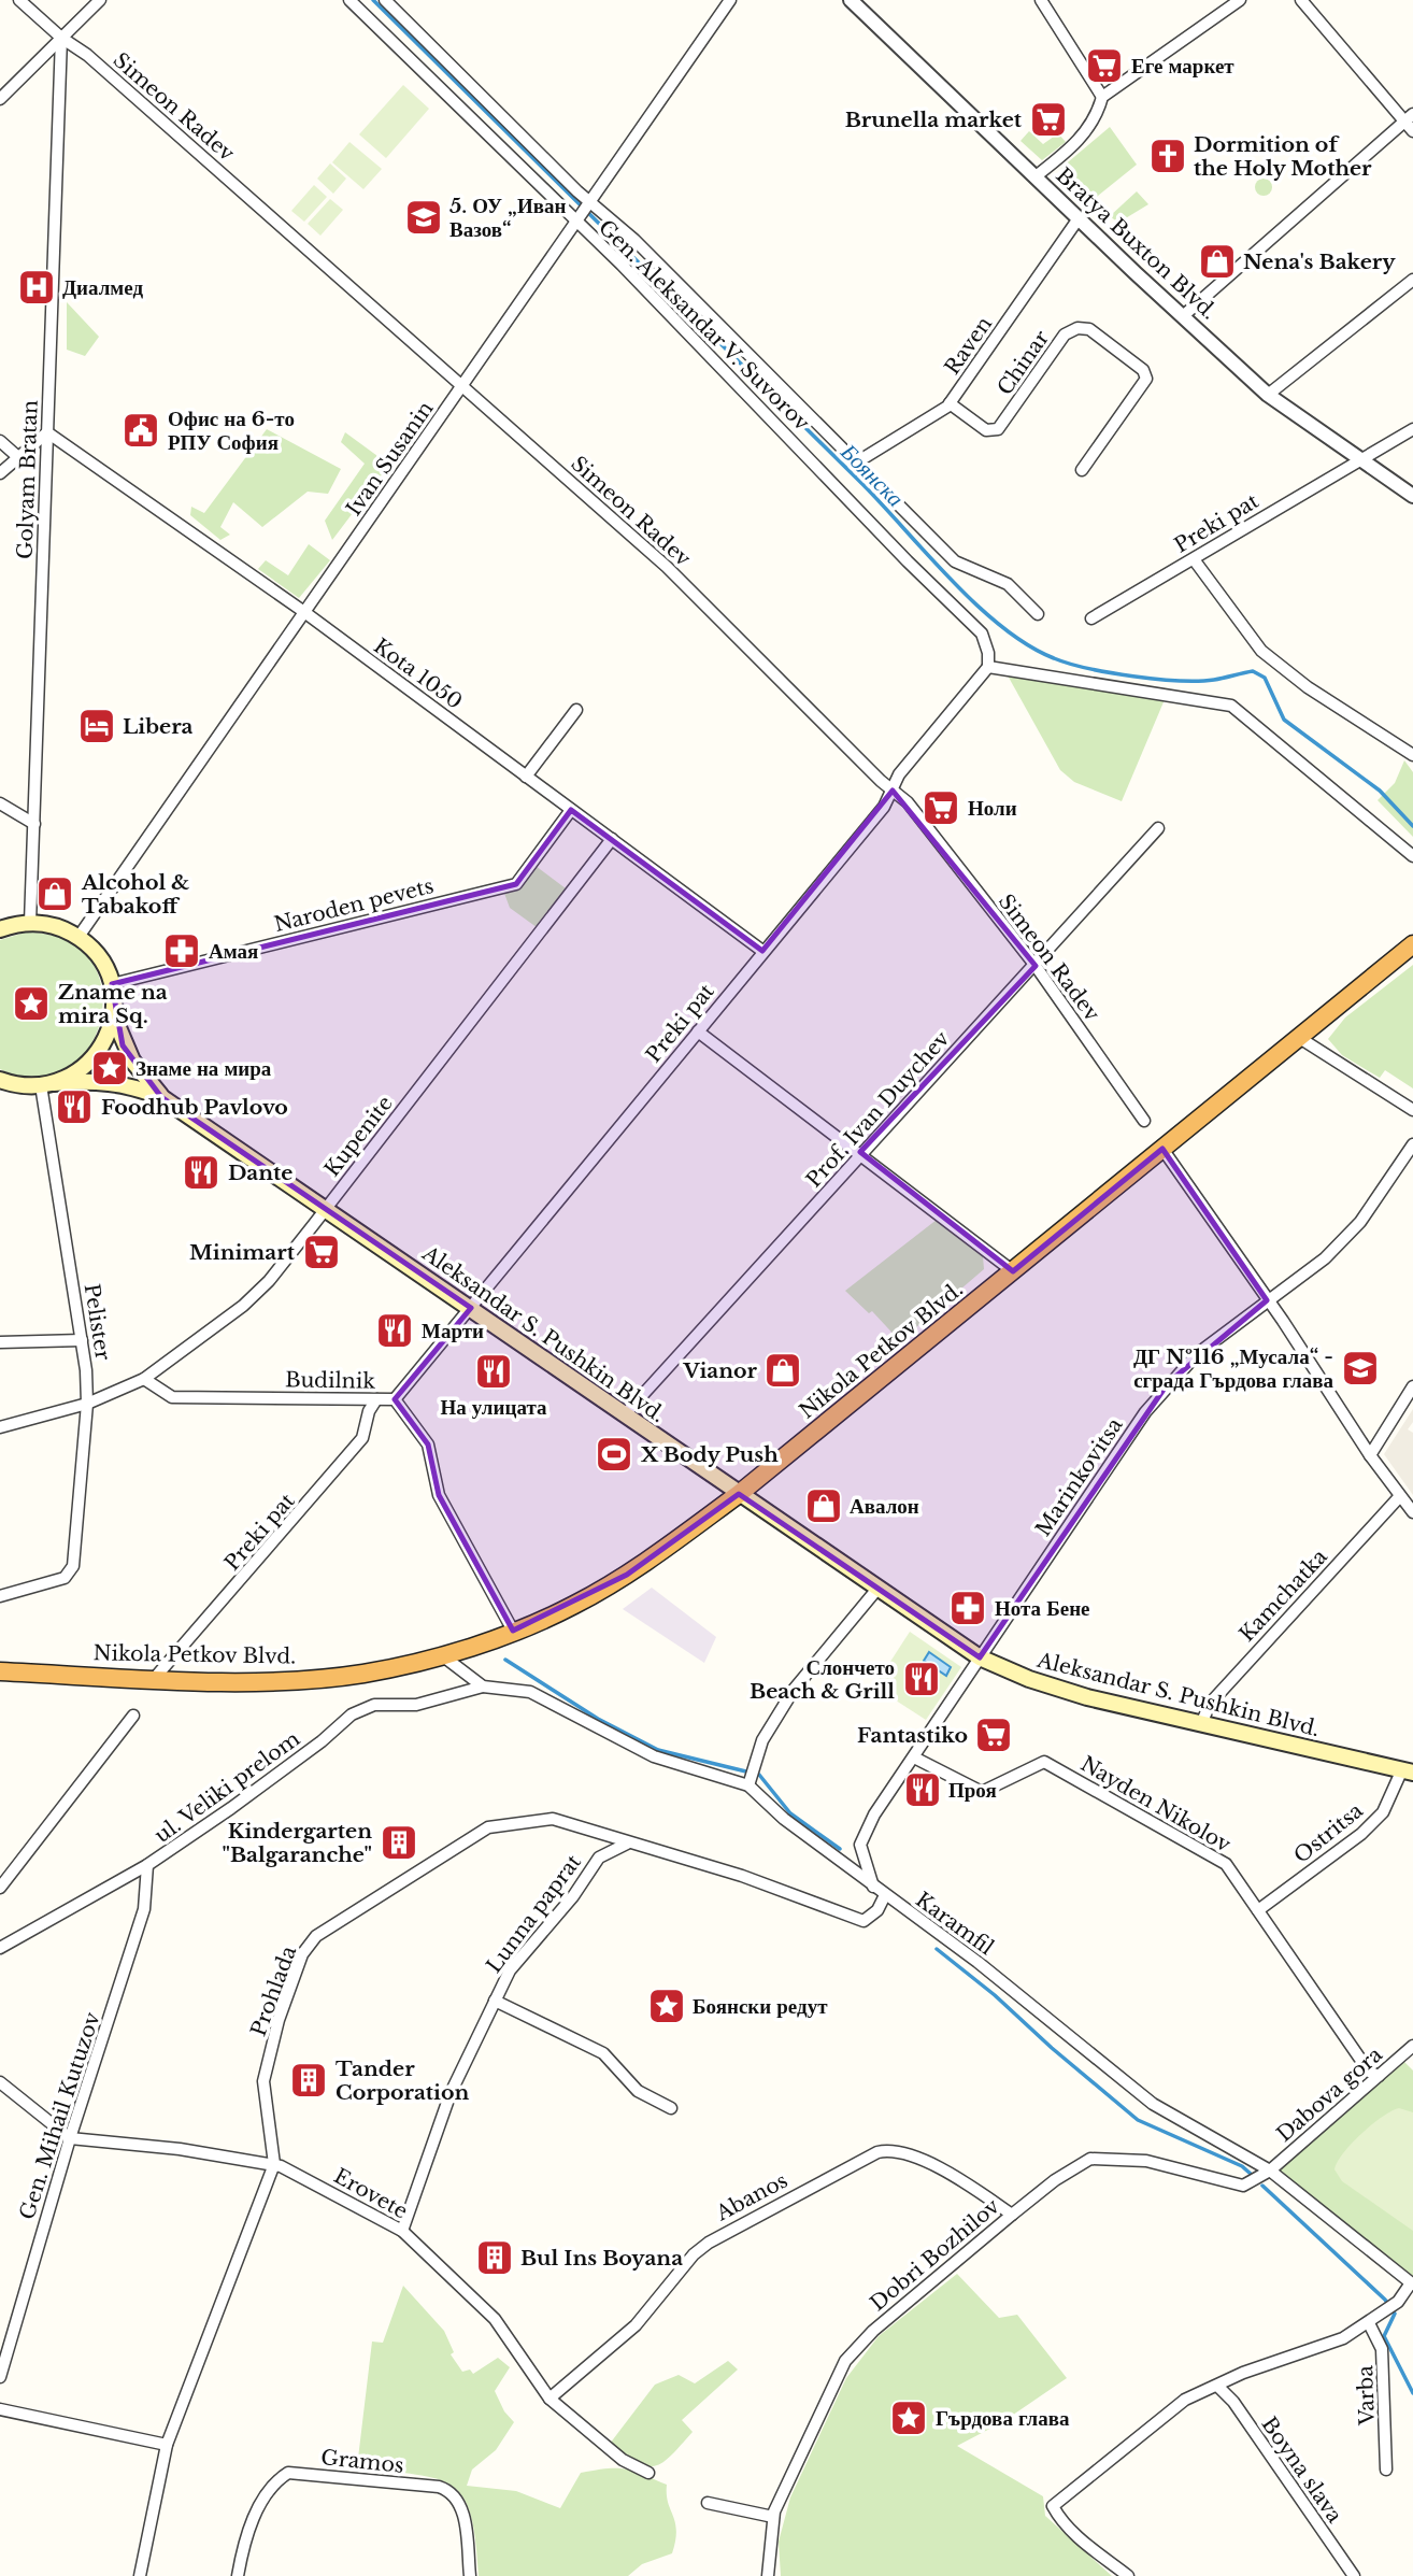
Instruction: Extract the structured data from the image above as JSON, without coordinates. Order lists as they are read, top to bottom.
{
  "streets": {
    "highway": ["Nikola Petkov Blvd."],
    "main road": ["Aleksandar S. Pushkin Blvd."],
    "street": [
      "Simeon Radev",
      "Bratya Buxton Blvd.",
      "Gen. Aleksandar V. Suvorov",
      "Raven",
      "Chinar",
      "Ivan Susanin",
      "Golyam Bratan",
      "Preki pat",
      "Kota 1050",
      "Naroden pevets",
      "Prof. Ivan Duychev",
      "Kupenite",
      "Pelister",
      "Budilnik",
      "Marinkovitsa",
      "Kamchatka",
      "ul. Veliki prelom",
      "Nayden Nikolov",
      "Ostritsa",
      "Lunna paprat",
      "Karamfil",
      "Prohlada",
      "Dabova gora",
      "Gen. Mihail Kutuzov",
      "Erovete",
      "Abanos",
      "Dobri Bozhilov",
      "Varba",
      "Gramos",
      "Boyna slava"
    ]
  },
  "crossings": [
    ["Simeon Radev", "Ivan Susanin"],
    ["Simeon Radev", "Golyam Bratan"],
    ["Simeon Radev", "Preki pat"],
    ["Simeon Radev", "Prof. Ivan Duychev"],
    ["Bratya Buxton Blvd.", "Raven"],
    ["Bratya Buxton Blvd.", "Preki pat"],
    ["Gen. Aleksandar V. Suvorov", "Raven"],
    ["Gen. Aleksandar V. Suvorov", "Ivan Susanin"],
    ["Gen. Aleksandar V. Suvorov", "Preki pat"],
    ["Raven", "Chinar"],
    ["Ivan Susanin", "Kota 1050"],
    ["Golyam Bratan", "Kota 1050"],
    ["Preki pat", "Kota 1050"],
    ["Preki pat", "Aleksandar S. Pushkin Blvd."],
    ["Preki pat", "Nikola Petkov Blvd."],
    ["Preki pat", "Budilnik"],
    ["Kota 1050", "Naroden pevets"],
    ["Kota 1050", "Kupenite"],
    ["Prof. Ivan Duychev", "Aleksandar S. Pushkin Blvd."],
    ["Kupenite", "Pelister"],
    ["Kupenite", "Aleksandar S. Pushkin Blvd."],
    ["Kupenite", "Budilnik"],
    ["Pelister", "Aleksandar S. Pushkin Blvd."],
    ["Aleksandar S. Pushkin Blvd.", "Nikola Petkov Blvd."],
    ["Aleksandar S. Pushkin Blvd.", "Marinkovitsa"],
    ["Aleksandar S. Pushkin Blvd.", "Kamchatka"],
    ["Aleksandar S. Pushkin Blvd.", "Ostritsa"],
    ["Nikola Petkov Blvd.", "Budilnik"],
    ["Marinkovitsa", "Nayden Nikolov"],
    ["Marinkovitsa", "Karamfil"],
    ["ul. Veliki prelom", "Karamfil"],
    ["ul. Veliki prelom", "Gen. Mihail Kutuzov"],
    ["Nayden Nikolov", "Ostritsa"],
    ["Nayden Nikolov", "Dabova gora"],
    ["Lunna paprat", "Prohlada"],
    ["Lunna paprat", "Erovete"],
    ["Karamfil", "Prohlada"],
    ["Karamfil", "Dabova gora"],
    ["Karamfil", "Dobri Bozhilov"],
    ["Prohlada", "Erovete"],
    ["Dabova gora", "Dobri Bozhilov"],
    ["Gen. Mihail Kutuzov", "Erovete"],
    ["Erovete", "Abanos"],
    ["Abanos", "Dobri Bozhilov"]
  ],
  "water": ["Боянска"],
  "places": {
    "supermarket": [
      "Еге маркет",
      "Brunella market",
      "Ноли",
      "Minimart",
      "Fantastiko"
    ],
    "church": ["Dormition of the Holy Mother"],
    "school or university": ["5. ОУ „Иван Вазов“", "ДГ №116 „Мусала“ - сграда Гърдова глава"],
    "shop": [
      "Nena's Bakery",
      "Alcohol & Tabakoff",
      "Vianor",
      "Авалон"
    ],
    "hospital": ["Диалмед"],
    "public building": ["Офис на 6-то РПУ София"],
    "hotel": ["Libera"],
    "pharmacy": ["Амая", "Нота Бене"],
    "place": [
      "Zname na mira Sq.",
      "Знаме на мира",
      "Боянски редут",
      "Гърдова глава"
    ],
    "restaurant": [
      "Foodhub Pavlovo",
      "Dante",
      "Марти",
      "На улицата",
      "Слончето Beach & Grill",
      "Проя"
    ],
    "sports": ["X Body Push"],
    "building": ["Kindergarten \"Balgaranche\"", "Tander Corporation", "Bul Ins Boyana"]
  }
}
